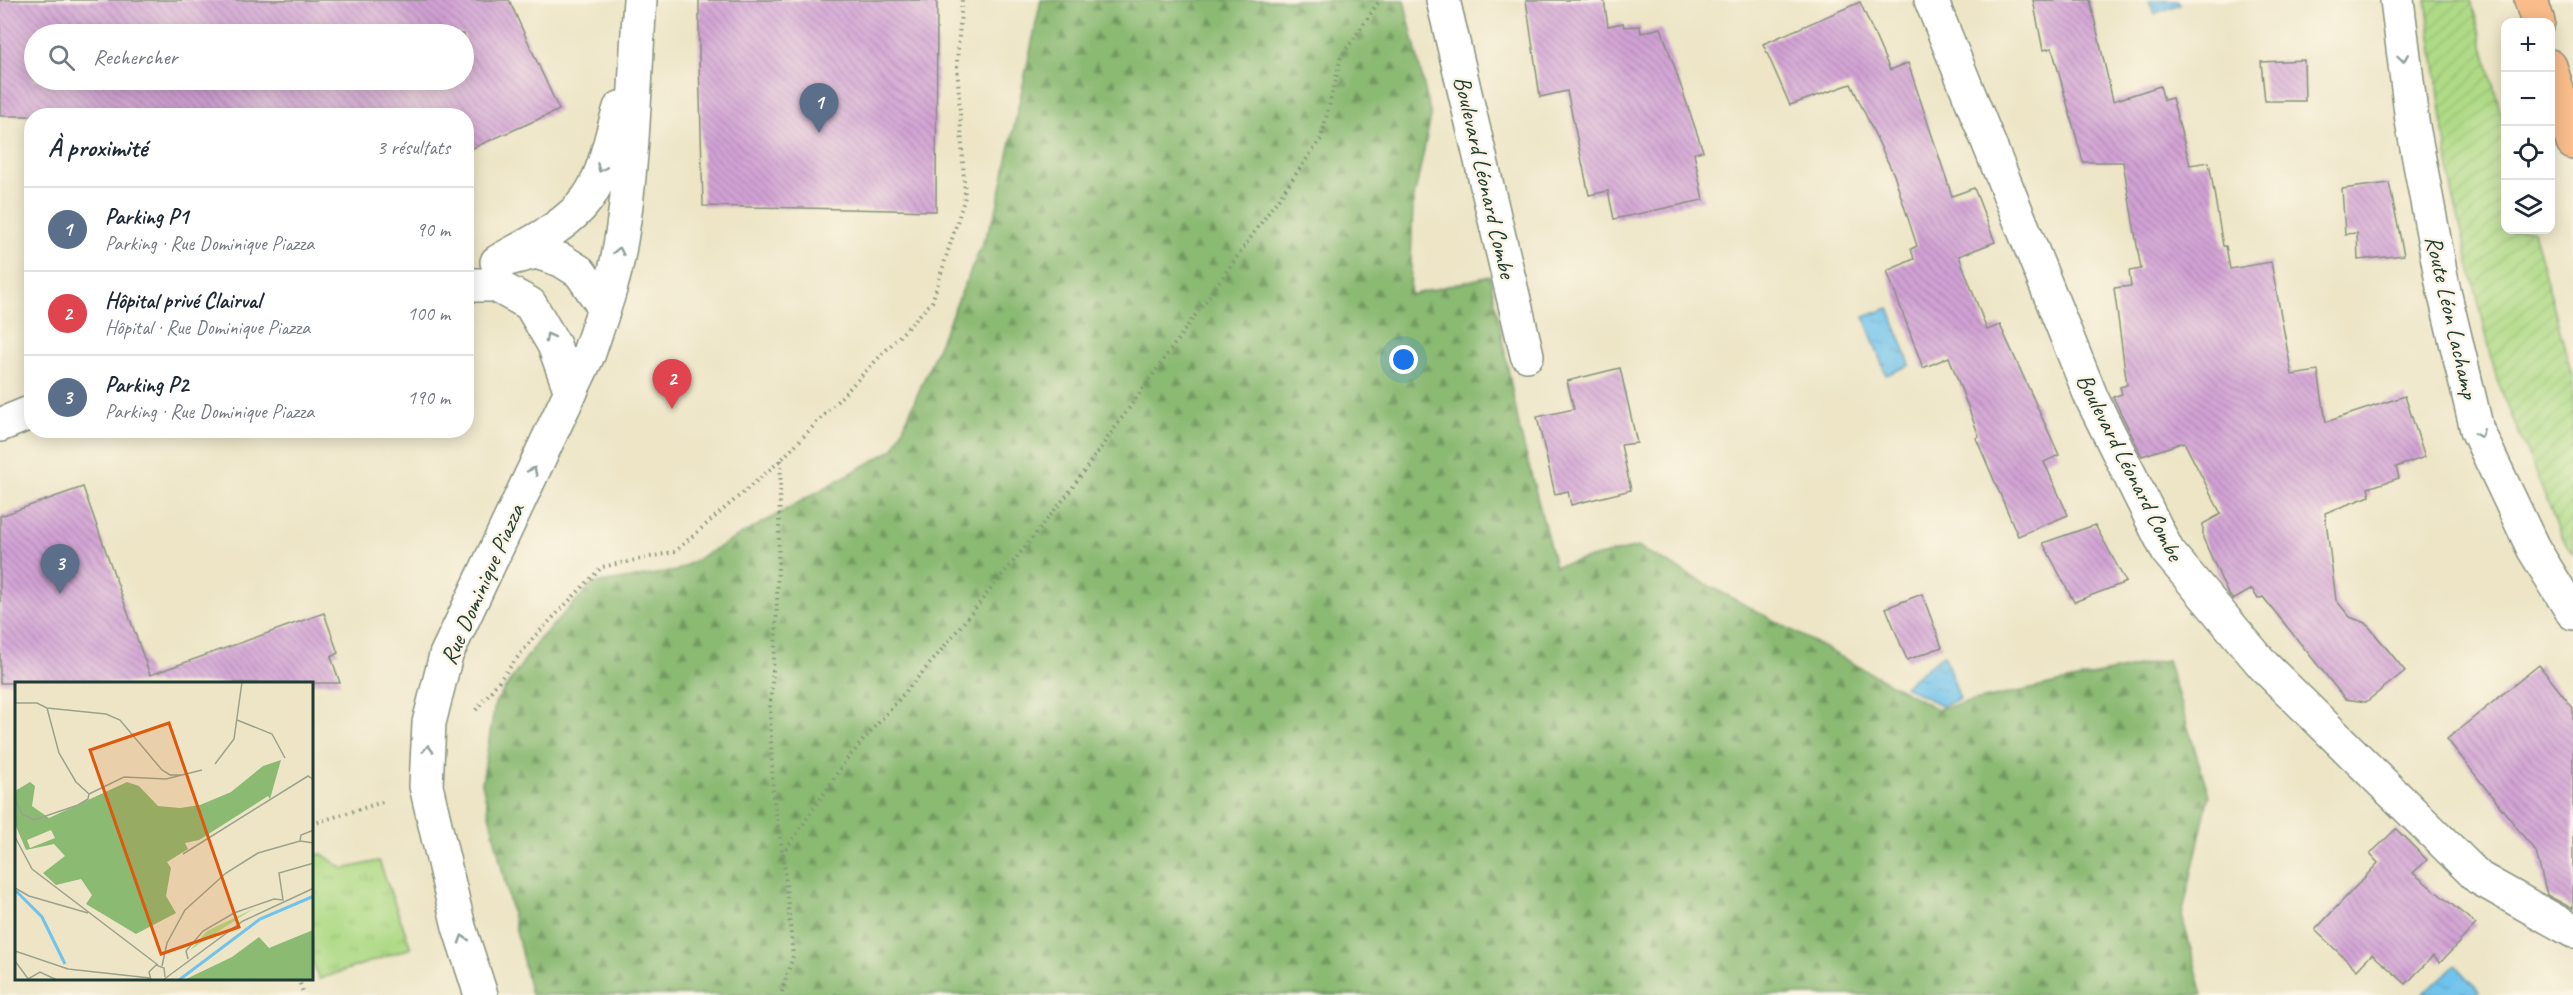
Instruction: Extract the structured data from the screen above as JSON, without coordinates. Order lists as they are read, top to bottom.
{
  "streets": {
    "street": ["Boulevard Léonard Combe", "Route Léon Lachamp", "Rue Dominique Piazza"]
  },
  "one_way": ["Route Léon Lachamp", "Rue Dominique Piazza"],
  "page": {
    "map_buttons": ["+", "−"],
    "search": "Rechercher",
    "pins": ["1", "2", "3"],
    "heading": ["À proximité", "3 résultats"],
    "list": [
      {
        "mark": "1",
        "name": "Parking P1",
        "note": "Parking · Rue Dominique Piazza",
        "value": "90 m"
      },
      {
        "mark": "2",
        "name": "Hôpital privé Clairval",
        "note": "Hôpital · Rue Dominique Piazza",
        "value": "100 m"
      },
      {
        "mark": "3",
        "name": "Parking P2",
        "note": "Parking · Rue Dominique Piazza",
        "value": "190 m"
      }
    ]
  }
}
